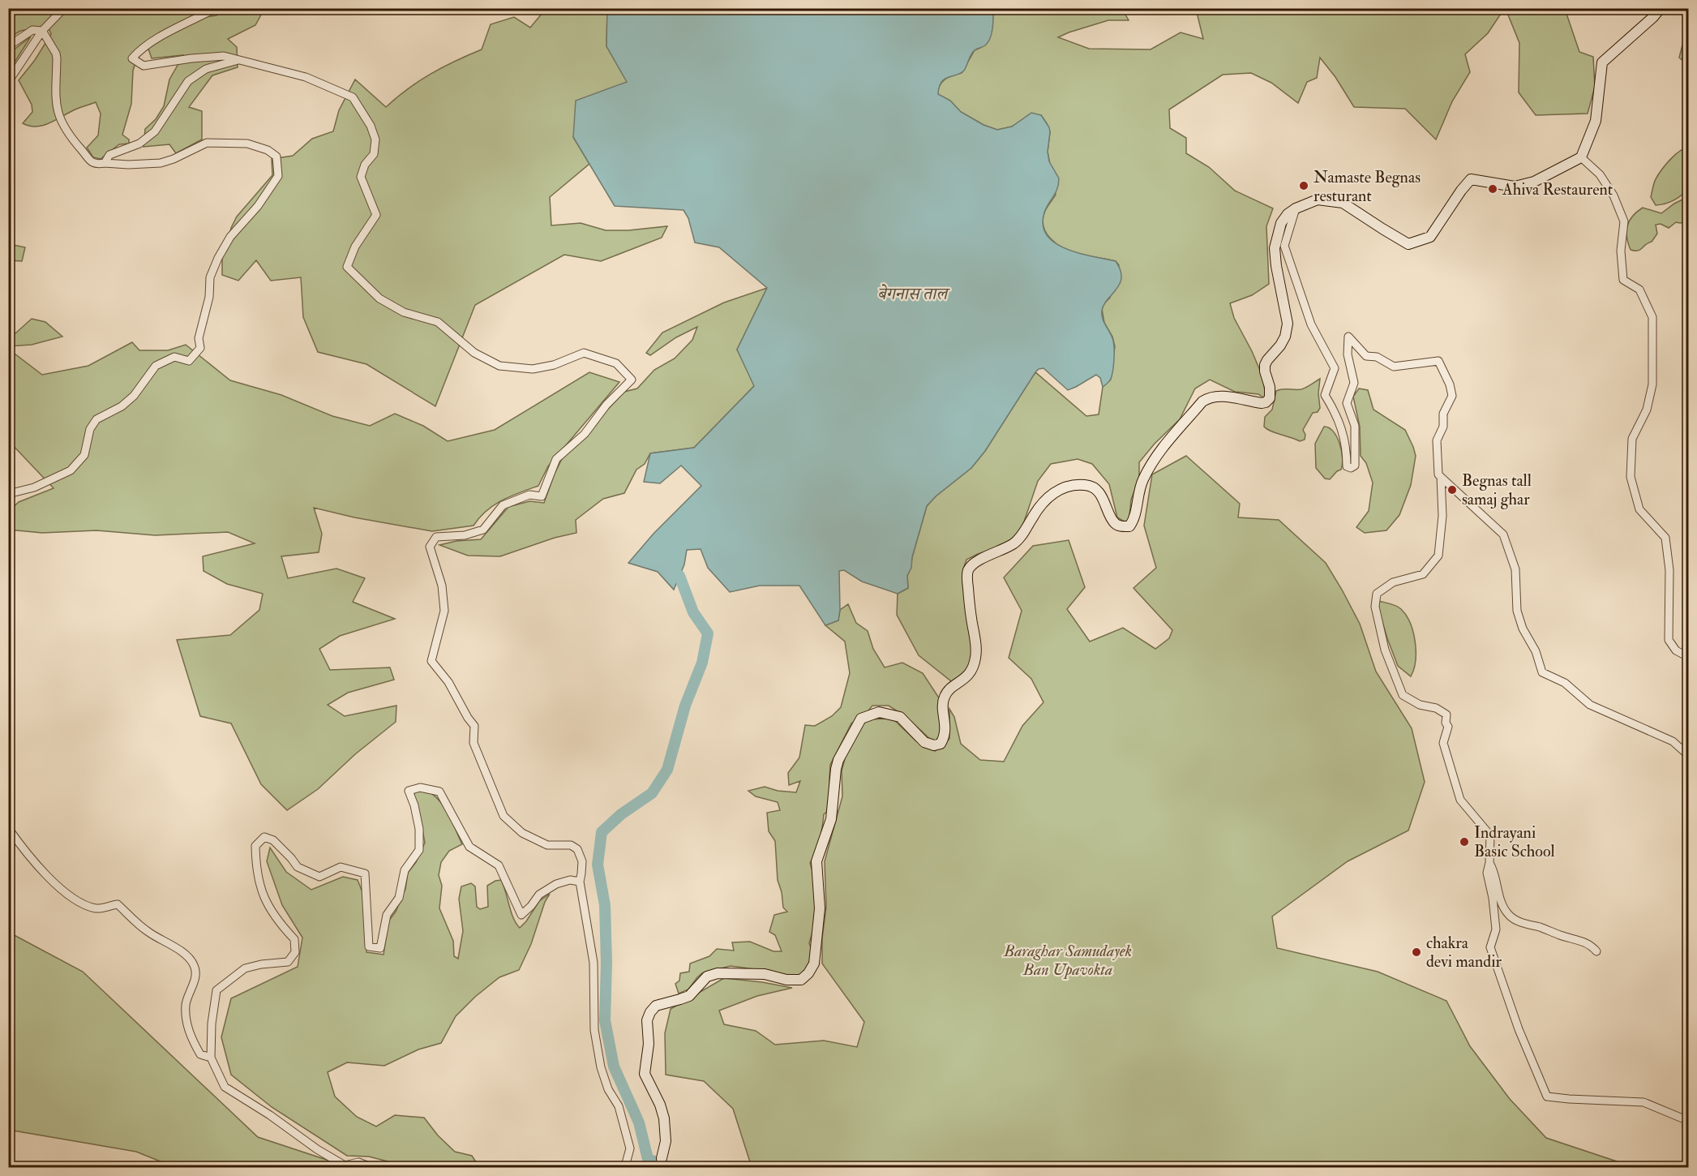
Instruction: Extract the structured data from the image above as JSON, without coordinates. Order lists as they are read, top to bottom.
{
  "water": ["बेगनास ताल"],
  "parks": ["Baraghar Samudayek Ban Upavokta"],
  "places": [
    "Namaste Begnas resturant",
    "Ahiva Restaurent",
    "Begnas tall samaj ghar",
    "Indrayani Basic School",
    "chakra devi mandir"
  ]
}
